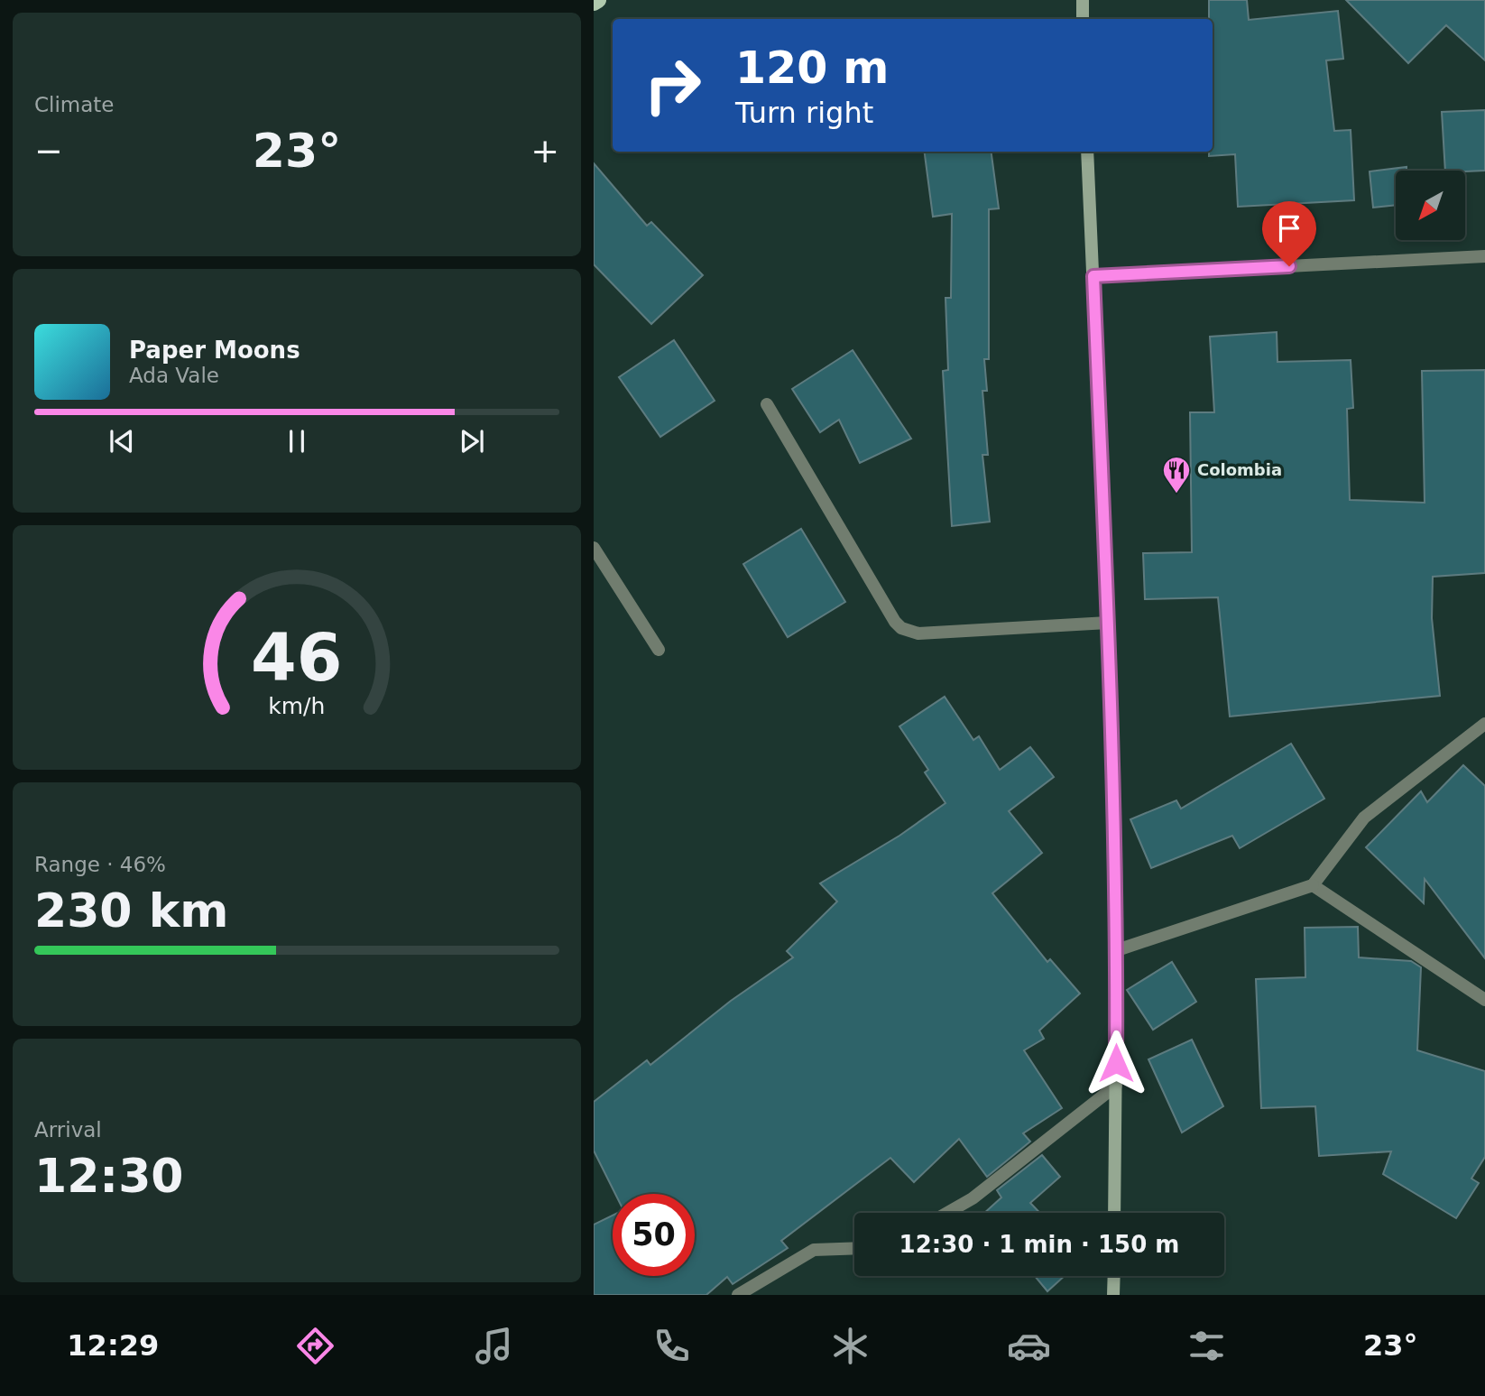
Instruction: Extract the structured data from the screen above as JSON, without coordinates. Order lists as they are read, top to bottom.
{
  "places": {
    "restaurant": ["Colombia"]
  },
  "north": "bottom left",
  "page": {
    "tile": [
      "Climate",
      ["Range · 46%", "230 km"],
      ["Arrival", "12:30"]
    ],
    "turn": ["120 m", "Turn right"],
    "heat": ["−", "23°", "+"],
    "song": ["Paper Moons", "Ada Vale"],
    "limit": "50",
    "trip": "12:30 · 1 min · 150 m",
    "tabs": ["12:29", "23°"],
    "gauge": ["46", "km/h"]
  }
}
